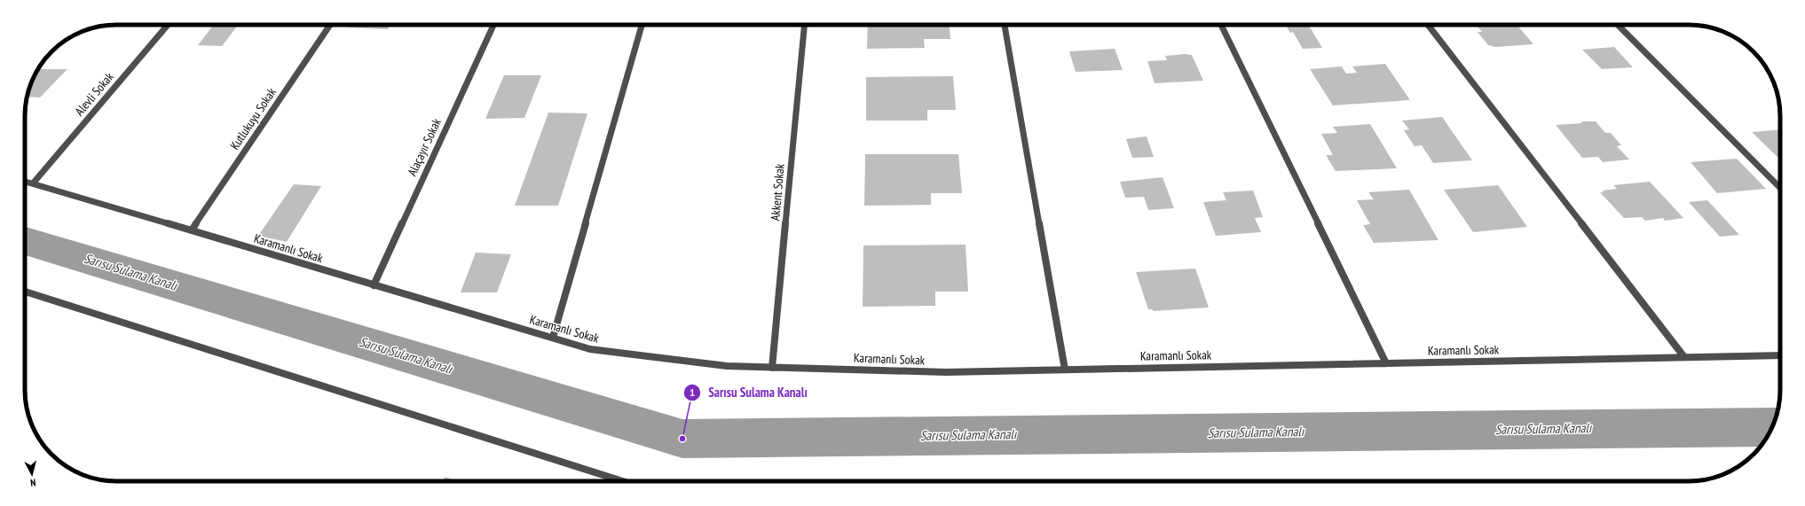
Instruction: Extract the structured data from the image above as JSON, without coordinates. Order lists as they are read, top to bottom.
{
  "streets": {
    "street": [
      "Alevli Sokak",
      "Kutlukuyu Sokak",
      "Alaçayır Sokak",
      "Akkent Sokak",
      "Karamanlı Sokak"
    ]
  },
  "crossings": [
    ["Alevli Sokak", "Karamanlı Sokak"],
    ["Kutlukuyu Sokak", "Karamanlı Sokak"],
    ["Alaçayır Sokak", "Karamanlı Sokak"],
    ["Akkent Sokak", "Karamanlı Sokak"]
  ],
  "water": ["Sarısu Sulama Kanalı"],
  "places": ["Sarısu Sulama Kanalı"],
  "north": "bottom"
}
